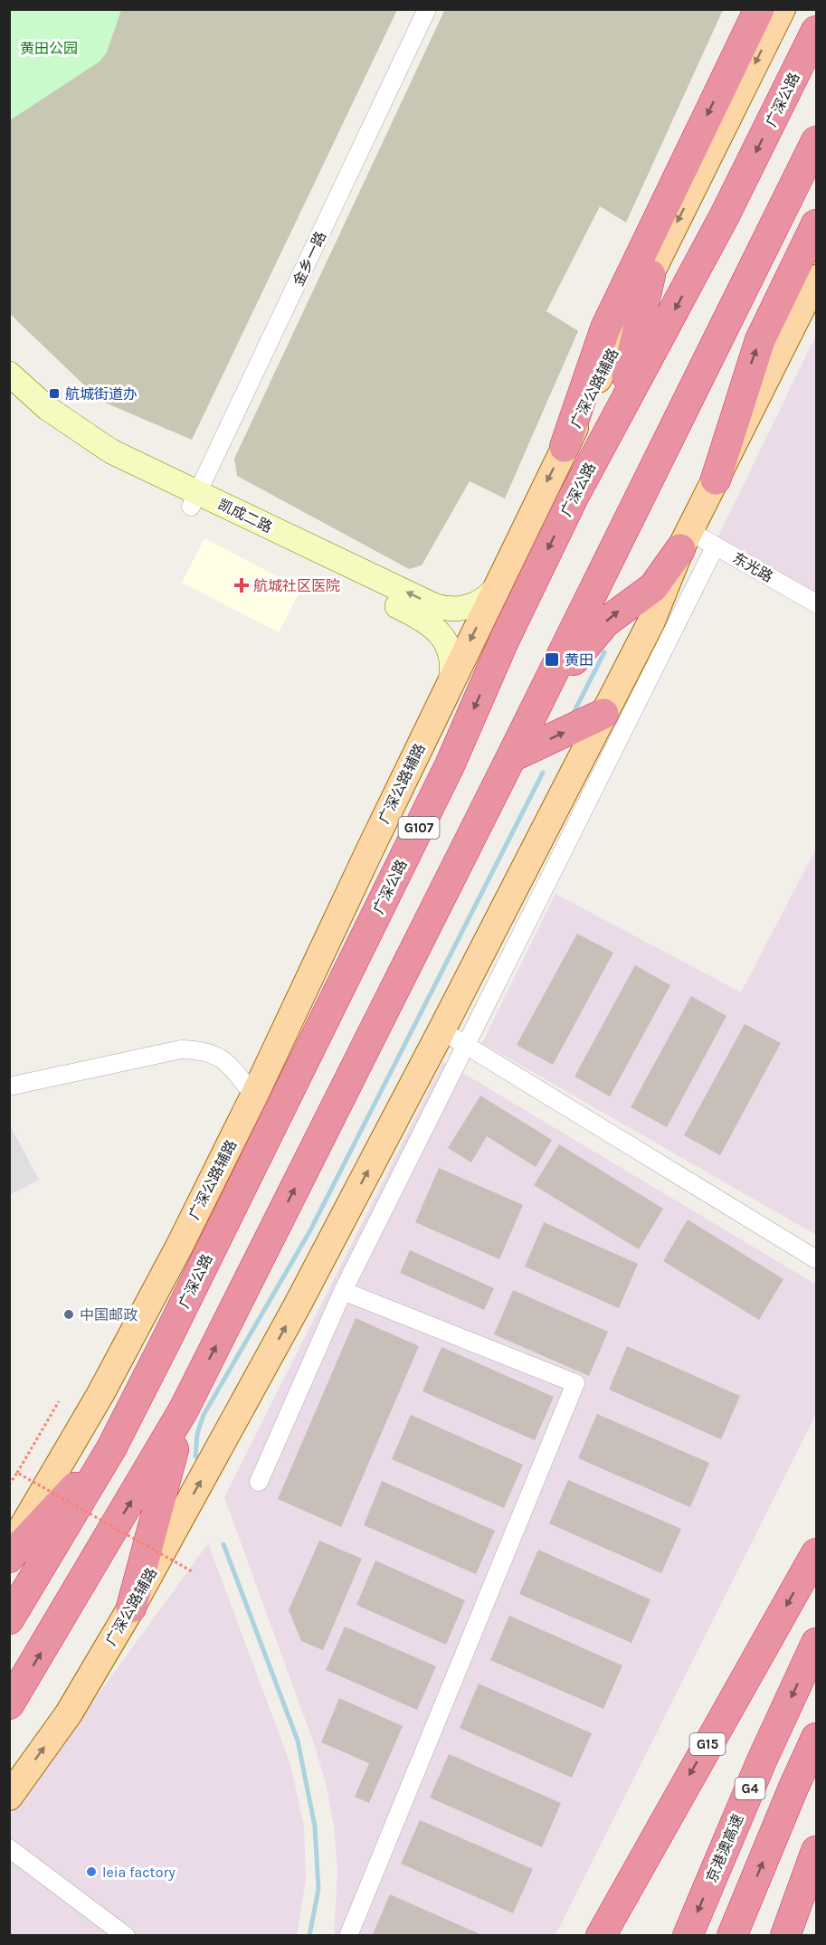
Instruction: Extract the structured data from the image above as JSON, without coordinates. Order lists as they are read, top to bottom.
{
  "streets": {
    "highway": [
      "广深公路",
      "G107",
      "G15",
      "G4",
      "京港澳高速"
    ],
    "main road": ["广深公路辅路"],
    "street": ["金乡一路", "凯成二路", "东光路"]
  },
  "crossings": [
    ["金乡一路", "凯成二路"],
    ["广深公路辅路", "凯成二路"],
    ["广深公路辅路", "东光路"]
  ],
  "parks": ["黄田公园"],
  "places": {
    "transit": ["航城街道办", "黄田"],
    "health": ["航城社区医院"],
    "other": ["中国邮政", "leia factory"]
  }
}
